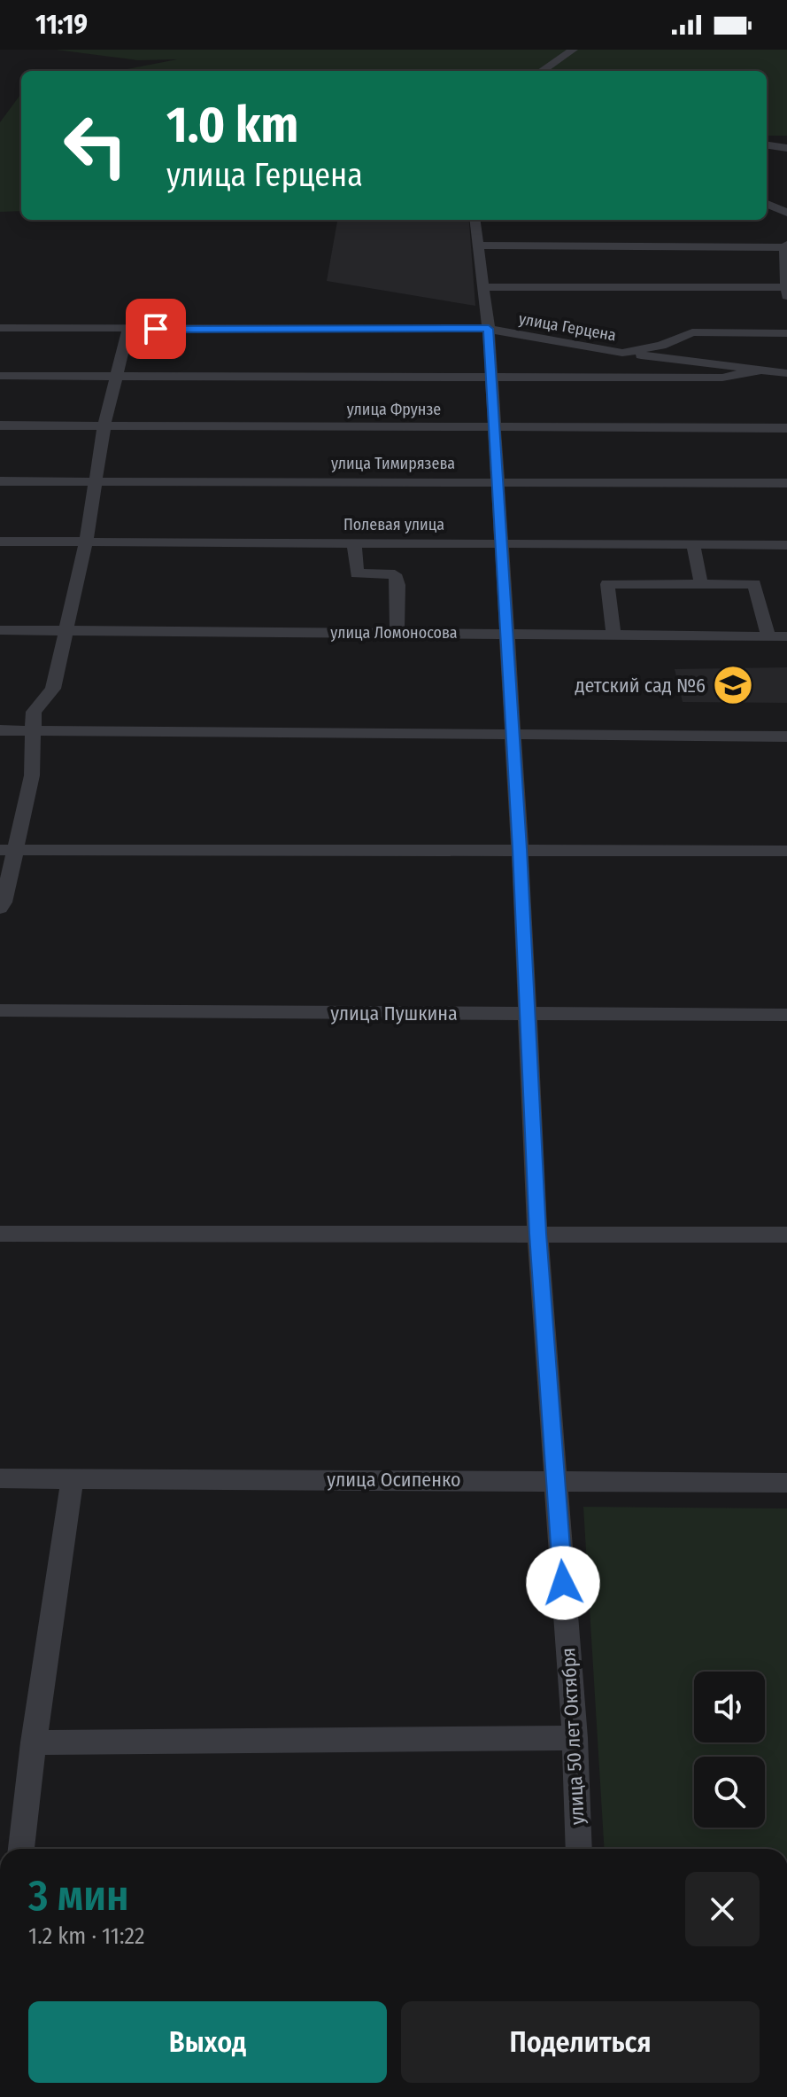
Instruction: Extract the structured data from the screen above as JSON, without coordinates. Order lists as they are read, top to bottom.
{
  "streets": {
    "street": [
      "улица Герцена",
      "улица Фрунзе",
      "улица Тимирязева",
      "Полевая улица",
      "улица Ломоносова",
      "улица Пушкина",
      "улица Осипенко",
      "улица 50 лет Октября"
    ]
  },
  "crossings": [
    ["улица Герцена", "улица 50 лет Октября"],
    ["улица Фрунзе", "улица 50 лет Октября"],
    ["улица Тимирязева", "улица 50 лет Октября"],
    ["Полевая улица", "улица 50 лет Октября"],
    ["улица Ломоносова", "улица 50 лет Октября"],
    ["улица Пушкина", "улица 50 лет Октября"],
    ["улица Осипенко", "улица 50 лет Октября"]
  ],
  "places": {
    "school or university": ["детский сад №6"]
  },
  "page": {
    "status": "11:19",
    "turn": ["1.0 km", "улица Герцена"],
    "heading": ["3 мин", "1.2 km · 11:22"],
    "buttons": ["Выход", "Поделиться"]
  }
}
